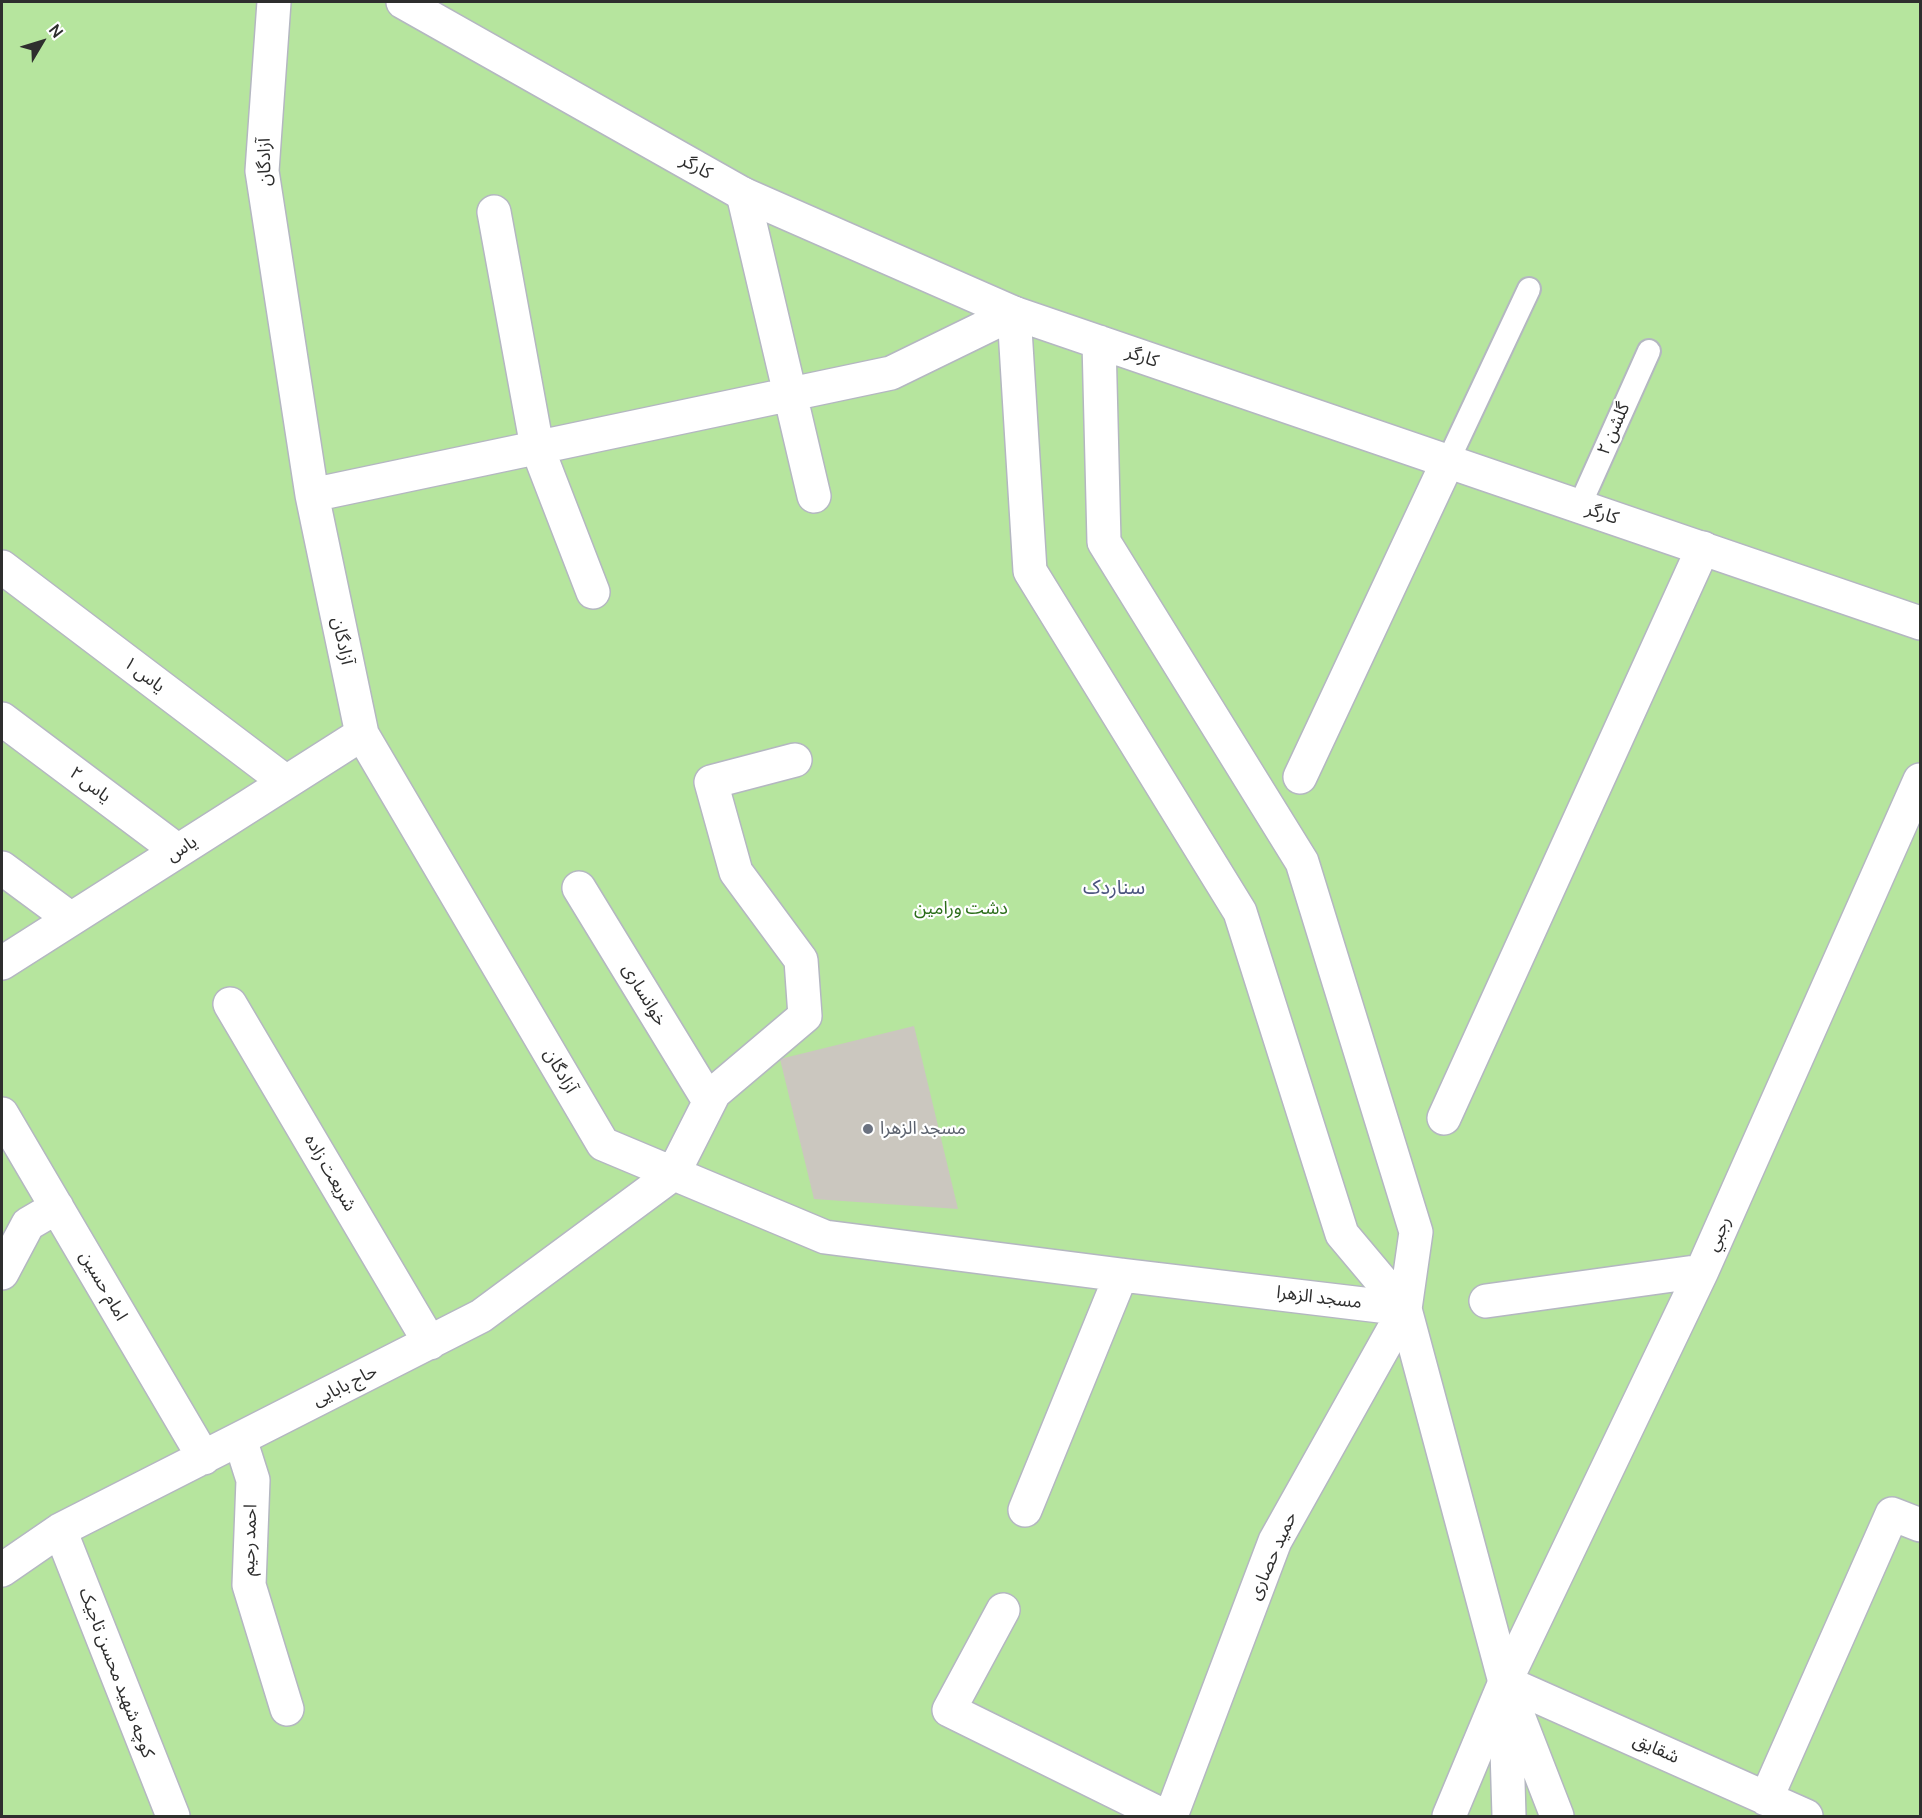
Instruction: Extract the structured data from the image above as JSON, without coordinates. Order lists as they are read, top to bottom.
{
  "streets": {
    "street": [
      "آزادگان",
      "کارگر",
      "یاس ۱",
      "یاس ۲",
      "یاس",
      "خوانساری",
      "شریعت زاده",
      "رجبي",
      "امام حسین",
      "مسجد الزهرا",
      "حاج بابایی",
      "احمد رحیم",
      "حمید حصاری",
      "کوچه شهید محسن تاجیک",
      "شقايق"
    ],
    "lane": ["گلشن ۲"]
  },
  "crossings": [
    ["آزادگان", "یاس"],
    ["آزادگان", "مسجد الزهرا"],
    ["آزادگان", "حاج بابایی"],
    ["کارگر", "گلشن ۲"],
    ["یاس ۱", "یاس"],
    ["یاس ۲", "یاس"],
    ["شریعت زاده", "حاج بابایی"],
    ["رجبي", "شقايق"],
    ["امام حسین", "حاج بابایی"],
    ["مسجد الزهرا", "حاج بابایی"],
    ["مسجد الزهرا", "حمید حصاری"],
    ["حاج بابایی", "احمد رحیم"],
    ["حاج بابایی", "کوچه شهید محسن تاجیک"]
  ],
  "districts": ["سناردک"],
  "parks": ["دشت ورامین"],
  "places": ["مسجد الزهرا"],
  "north": "top right"
}
